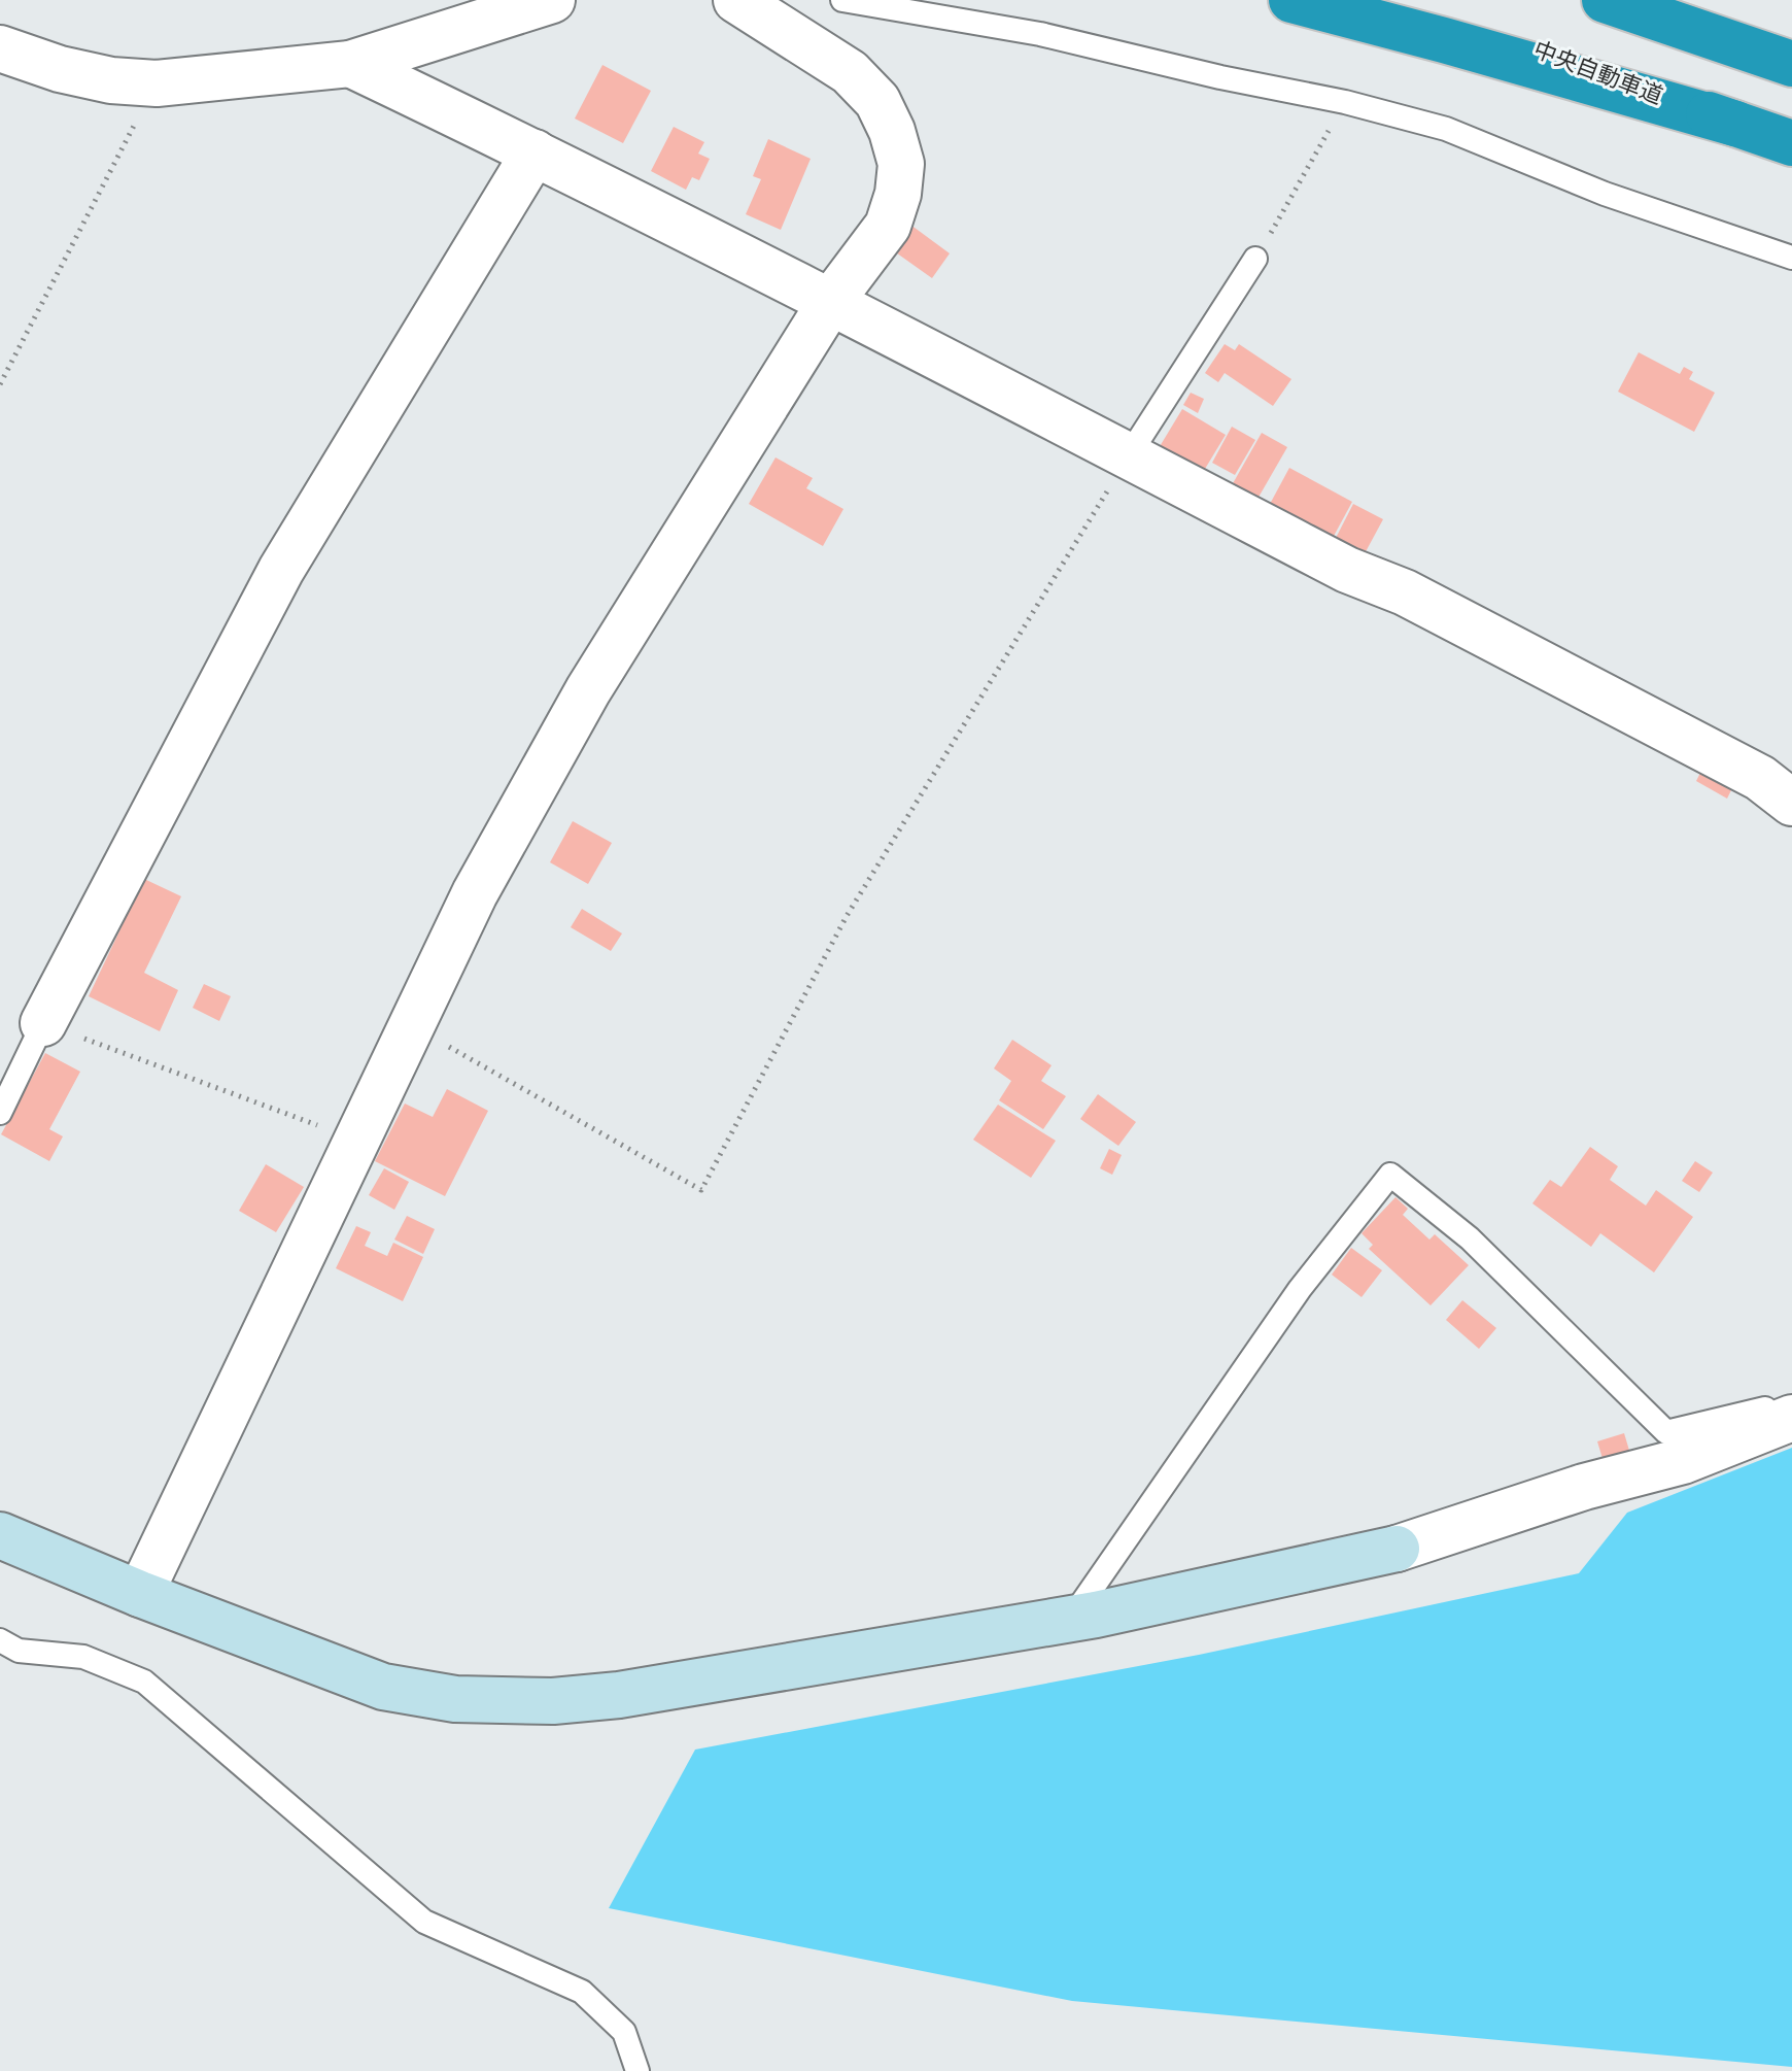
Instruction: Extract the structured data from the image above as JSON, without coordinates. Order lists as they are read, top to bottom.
{
  "streets": {
    "highway": ["中央自動車道"]
  }
}
